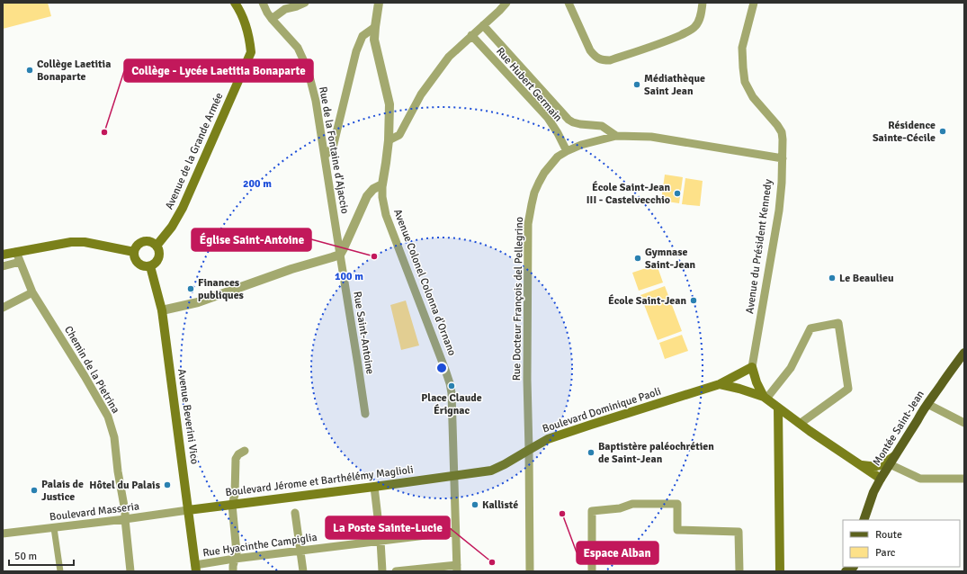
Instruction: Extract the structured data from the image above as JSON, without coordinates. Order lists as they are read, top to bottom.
{
  "streets": {
    "main road": [
      "Avenue de la Grande Armée",
      "Avenue du Président Kennedy",
      "Boulevard Dominique Paoli",
      "Avenue Beverini Vico",
      "Montée Saint-Jean",
      "Boulevard Jérome et Barthélémy Maglioli"
    ],
    "street": [
      "Rue Hubert Germain",
      "Rue de la Fontaine d'Ajaccio",
      "Avenue Colonel Colonna d'Ornano",
      "Rue Docteur François del Pellegrino",
      "Rue Saint-Antoine",
      "Chemin de la Pietrina",
      "Boulevard Masseria",
      "Rue Hyacinthe Campiglia"
    ]
  },
  "crossings": [
    ["Rue Hubert Germain", "Rue Docteur François del Pellegrino"],
    ["Rue de la Fontaine d'Ajaccio", "Rue Saint-Antoine"],
    ["Avenue de la Grande Armée", "Avenue Beverini Vico"],
    ["Avenue du Président Kennedy", "Rue Docteur François del Pellegrino"],
    ["Avenue du Président Kennedy", "Boulevard Dominique Paoli"],
    ["Avenue Colonel Colonna d'Ornano", "Boulevard Dominique Paoli"],
    ["Avenue Colonel Colonna d'Ornano", "Boulevard Jérome et Barthélémy Maglioli"],
    ["Avenue Colonel Colonna d'Ornano", "Rue Hyacinthe Campiglia"],
    ["Rue Docteur François del Pellegrino", "Boulevard Dominique Paoli"],
    ["Chemin de la Pietrina", "Boulevard Masseria"],
    ["Boulevard Dominique Paoli", "Boulevard Jérome et Barthélémy Maglioli"],
    ["Avenue Beverini Vico", "Boulevard Jérome et Barthélémy Maglioli"],
    ["Avenue Beverini Vico", "Boulevard Masseria"],
    ["Avenue Beverini Vico", "Rue Hyacinthe Campiglia"],
    ["Boulevard Jérome et Barthélémy Maglioli", "Boulevard Masseria"]
  ],
  "places": [
    "Collège Laetitia Bonaparte",
    "Médiathèque Saint Jean",
    "Résidence Sainte-Cécile",
    "Collège - Lycée Laetitia Bonaparte",
    "École Saint-Jean III - Castelvecchio",
    "Église Saint-Antoine",
    "Gymnase Saint-Jean",
    "Le Beaulieu",
    "Finances publiques",
    "École Saint-Jean",
    "Place Claude Érignac",
    "Baptistère paléochrétien de Saint-Jean",
    "Hôtel du Palais",
    "Palais de Justice",
    "Kallisté",
    "Espace Alban",
    "La Poste Sainte-Lucie"
  ],
  "legend": ["Route", "Parc"],
  "scale_bar": "50 m",
  "rings": ["200 m", "100 m"]
}
